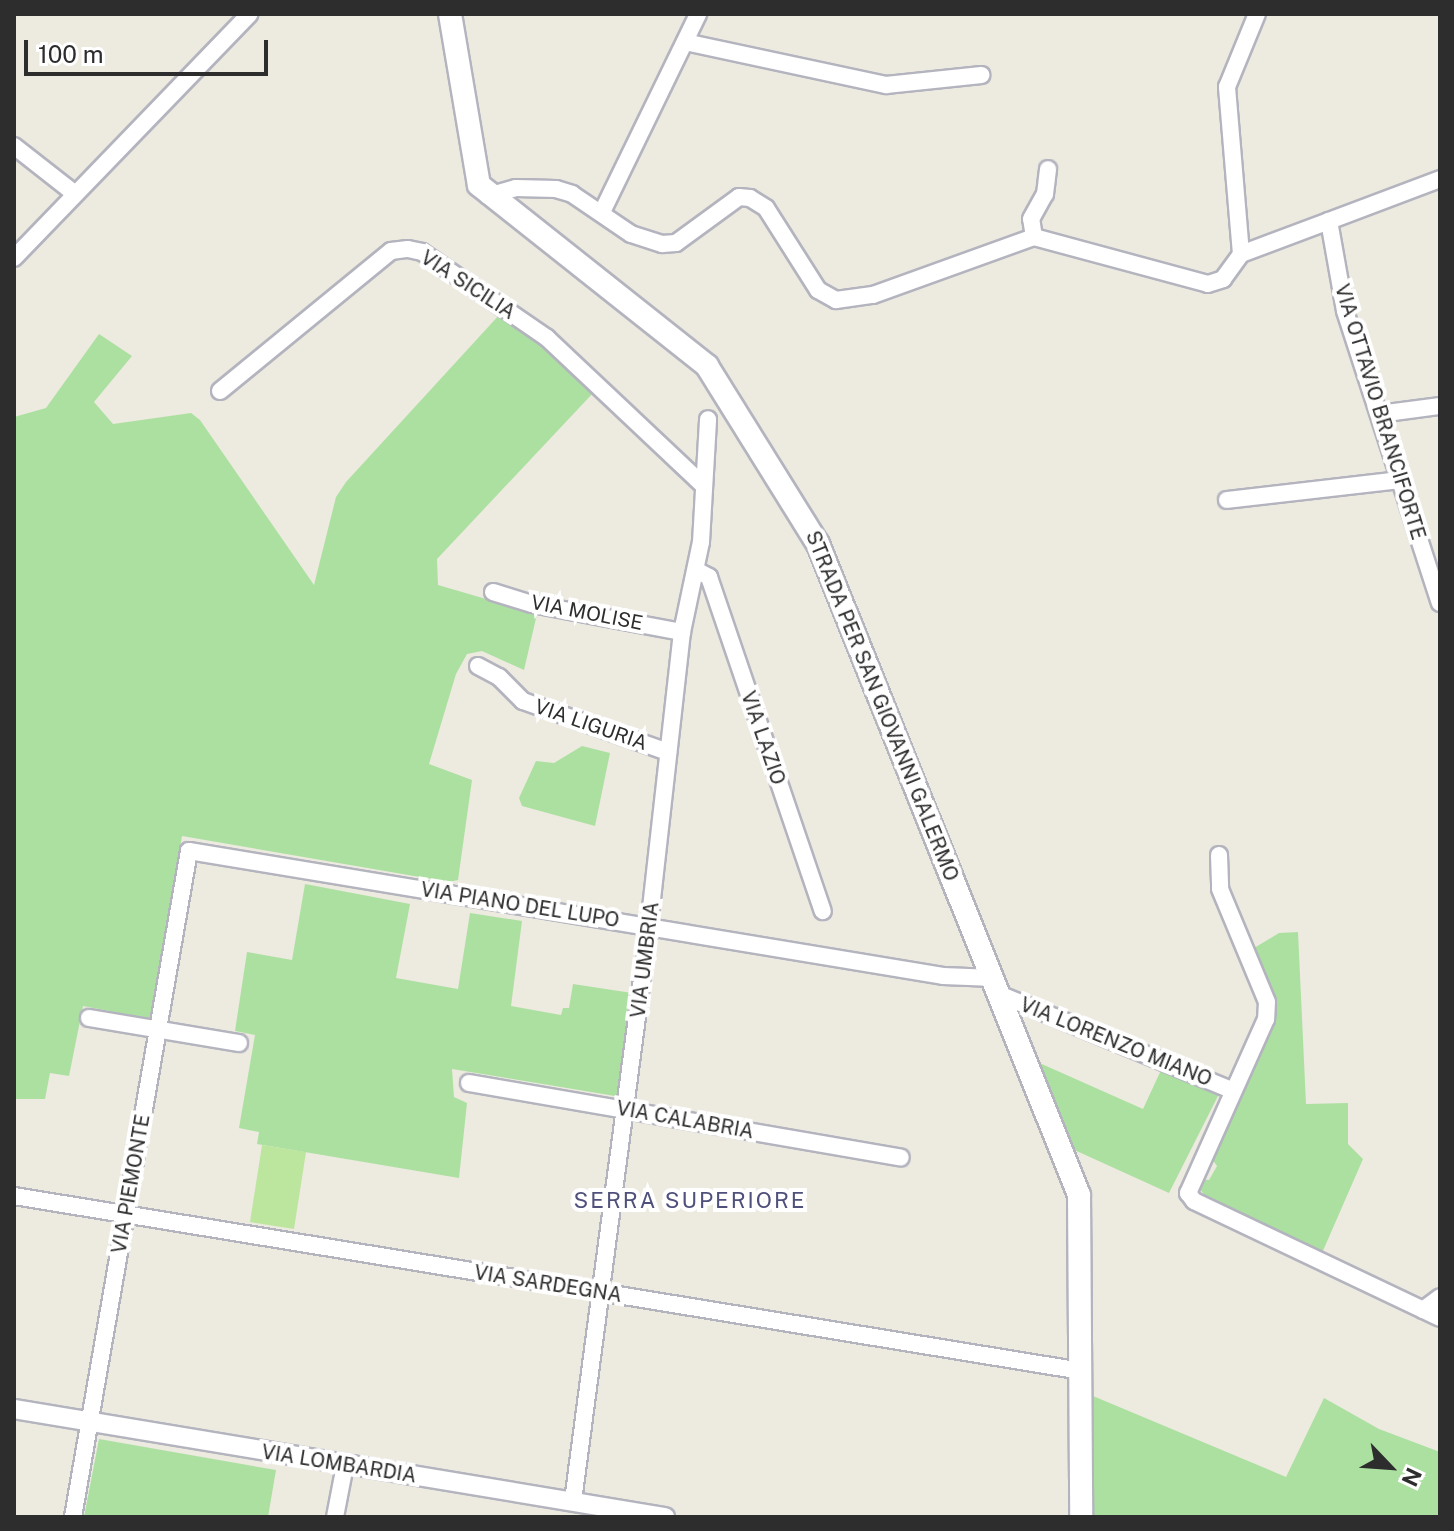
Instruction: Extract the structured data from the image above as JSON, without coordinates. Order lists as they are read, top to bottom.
{
  "streets": {
    "main road": ["STRADA PER SAN GIOVANNI GALERMO"],
    "street": [
      "VIA SICILIA",
      "VIA OTTAVIO BRANCIFORTE",
      "VIA MOLISE",
      "VIA LIGURIA",
      "VIA LAZIO",
      "VIA PIANO DEL LUPO",
      "VIA UMBRIA",
      "VIA LORENZO MIANO",
      "VIA CALABRIA",
      "VIA PIEMONTE",
      "VIA SARDEGNA",
      "VIA LOMBARDIA"
    ]
  },
  "crossings": [
    ["VIA SICILIA", "VIA UMBRIA"],
    ["VIA MOLISE", "VIA UMBRIA"],
    ["STRADA PER SAN GIOVANNI GALERMO", "VIA PIANO DEL LUPO"],
    ["STRADA PER SAN GIOVANNI GALERMO", "VIA LORENZO MIANO"],
    ["STRADA PER SAN GIOVANNI GALERMO", "VIA SARDEGNA"],
    ["VIA LIGURIA", "VIA UMBRIA"],
    ["VIA LAZIO", "VIA UMBRIA"],
    ["VIA PIANO DEL LUPO", "VIA UMBRIA"],
    ["VIA PIANO DEL LUPO", "VIA LORENZO MIANO"],
    ["VIA PIANO DEL LUPO", "VIA PIEMONTE"],
    ["VIA UMBRIA", "VIA CALABRIA"],
    ["VIA UMBRIA", "VIA SARDEGNA"],
    ["VIA UMBRIA", "VIA LOMBARDIA"],
    ["VIA PIEMONTE", "VIA SARDEGNA"],
    ["VIA PIEMONTE", "VIA LOMBARDIA"]
  ],
  "districts": ["SERRA SUPERIORE"],
  "scale_bar": "100 m",
  "north": "bottom right"
}
